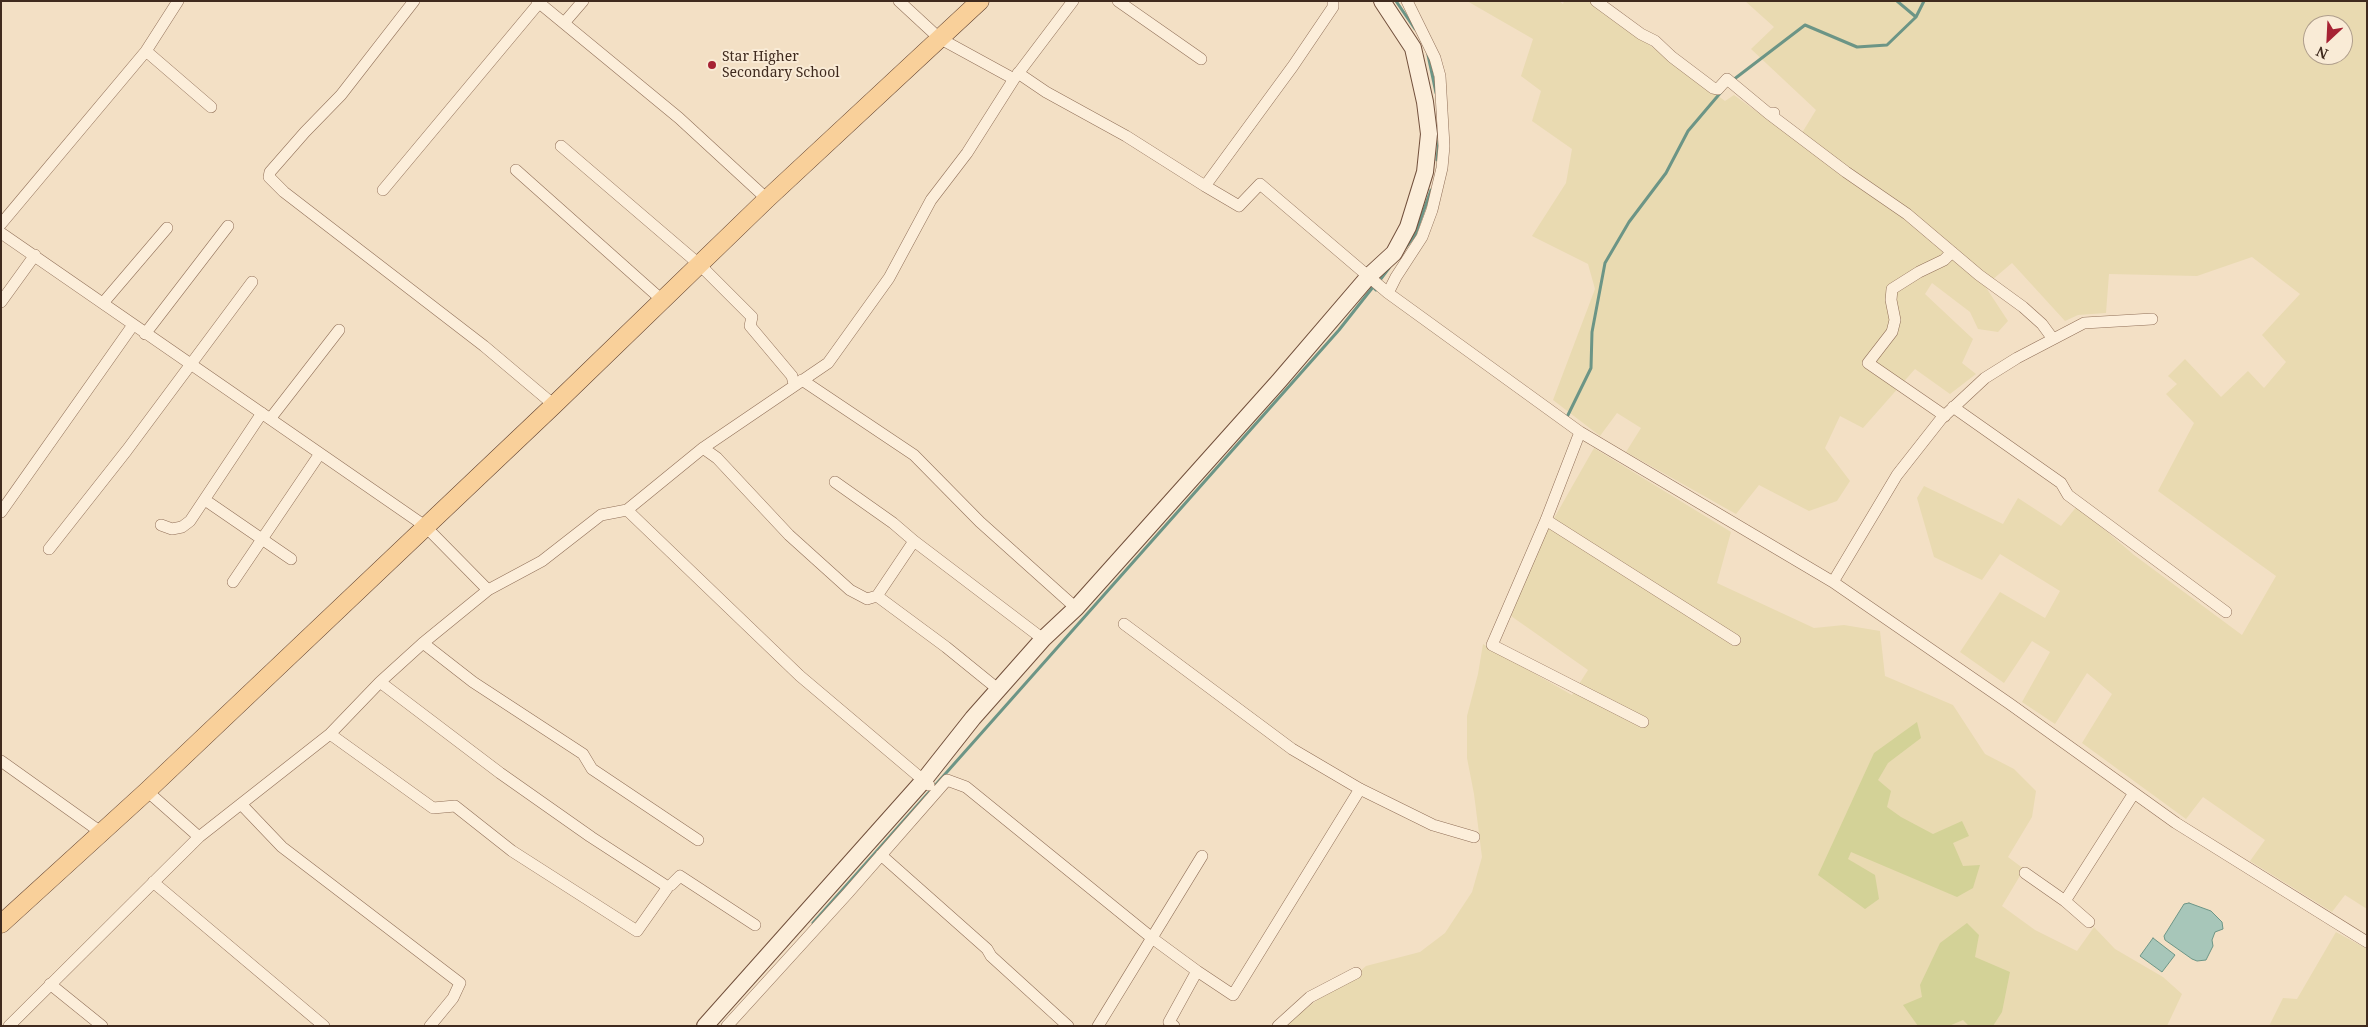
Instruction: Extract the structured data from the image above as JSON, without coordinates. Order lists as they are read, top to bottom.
{
  "places": ["Star Higher Secondary School"],
  "north": "bottom left"
}
